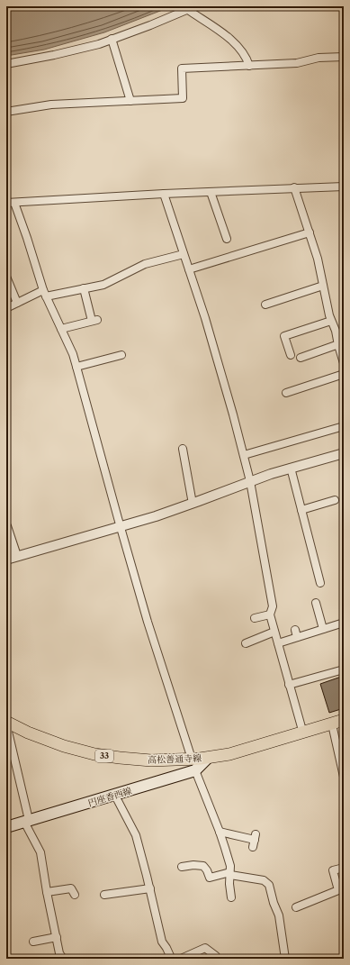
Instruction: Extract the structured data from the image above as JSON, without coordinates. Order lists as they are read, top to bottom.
{
  "streets": {
    "main road": ["33", "高松善通寺線", "円座香西線"]
  },
  "crossings": [
    ["高松善通寺線", "円座香西線"]
  ]
}
